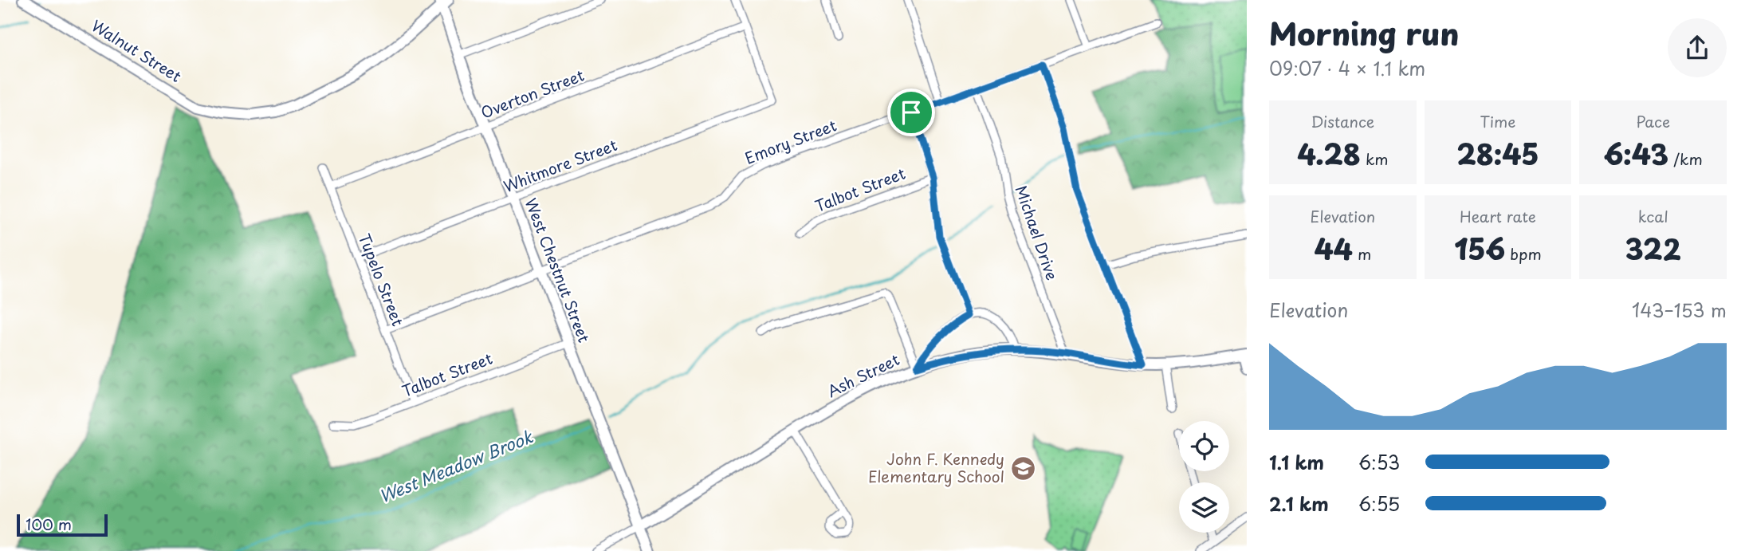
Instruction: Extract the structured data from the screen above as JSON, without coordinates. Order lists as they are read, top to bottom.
{
  "streets": {
    "street": [
      "Walnut Street",
      "Overton Street",
      "Emory Street",
      "Whitmore Street",
      "Talbot Street",
      "Michael Drive",
      "West Chestnut Street",
      "Tupelo Street",
      "Ash Street"
    ]
  },
  "crossings": [
    ["Walnut Street", "West Chestnut Street"],
    ["Overton Street", "Whitmore Street"],
    ["Overton Street", "West Chestnut Street"],
    ["Overton Street", "Tupelo Street"],
    ["Emory Street", "Michael Drive"],
    ["Emory Street", "West Chestnut Street"],
    ["Emory Street", "Tupelo Street"],
    ["Whitmore Street", "West Chestnut Street"],
    ["Whitmore Street", "Tupelo Street"],
    ["Talbot Street", "West Chestnut Street"],
    ["Talbot Street", "Tupelo Street"],
    ["Michael Drive", "Ash Street"],
    ["West Chestnut Street", "Ash Street"]
  ],
  "water": ["West Meadow Brook"],
  "places": {
    "school or university": ["John F. Kennedy Elementary School"]
  },
  "scale_bar": "100 m",
  "page": {
    "heading": ["Morning run", "09:07 · 4 × 1.1 km"],
    "stats": [
      ["Distance", "4.28 km"],
      ["Time", "28:45"],
      ["Pace", "6:43 /km"],
      ["Elevation", "44 m"],
      ["Heart rate", "156 bpm"],
      ["kcal", "322"]
    ],
    "chart": ["Elevation", "143–153 m"],
    "list": [
      {
        "name": "1.1 km",
        "note": "6:53"
      },
      {
        "name": "2.1 km",
        "note": "6:55"
      }
    ],
    "scale": "100 m"
  }
}
